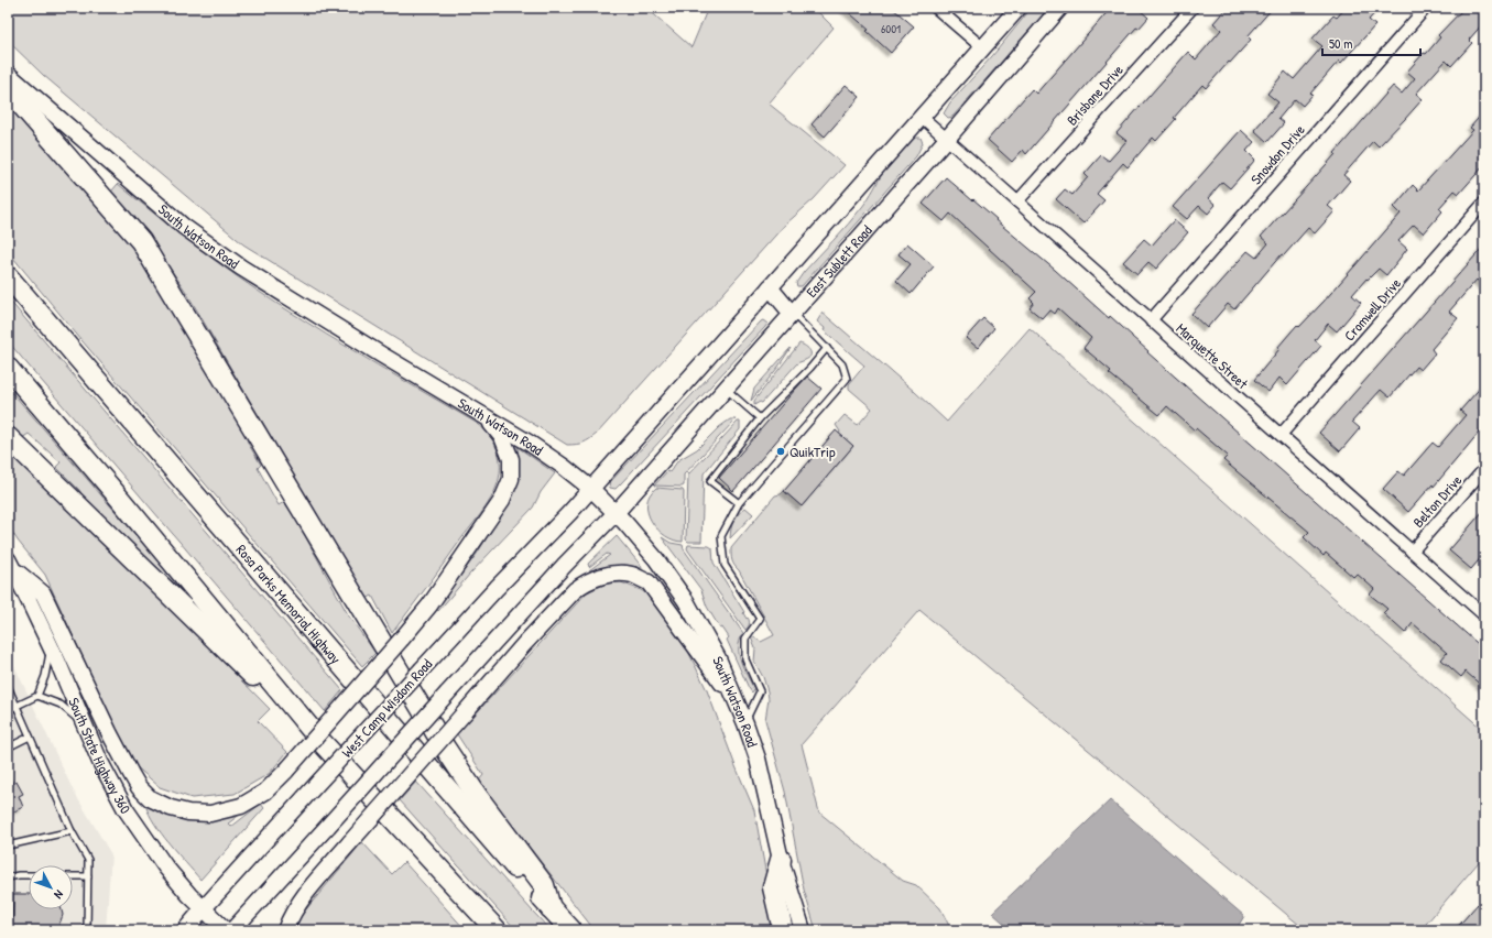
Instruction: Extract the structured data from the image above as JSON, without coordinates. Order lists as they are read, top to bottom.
{
  "streets": {
    "highway": ["Rosa Parks Memorial Highway"],
    "main road": [
      "South Watson Road",
      "East Sublett Road",
      "West Camp Wisdom Road",
      "South State Highway 360"
    ],
    "street": [
      "Brisbane Drive",
      "Snowdon Drive",
      "Cromwell Drive",
      "Marquette Street",
      "Belton Drive"
    ]
  },
  "crossings": [
    ["Brisbane Drive", "Marquette Street"],
    ["Snowdon Drive", "Marquette Street"],
    ["South Watson Road", "East Sublett Road"],
    ["South Watson Road", "West Camp Wisdom Road"],
    ["East Sublett Road", "Marquette Street"],
    ["Cromwell Drive", "Marquette Street"],
    ["Marquette Street", "Belton Drive"],
    ["West Camp Wisdom Road", "South State Highway 360"]
  ],
  "places": ["QuikTrip"],
  "house_numbers": ["6001"],
  "scale_bar": "50 m",
  "north": "bottom right"
}
